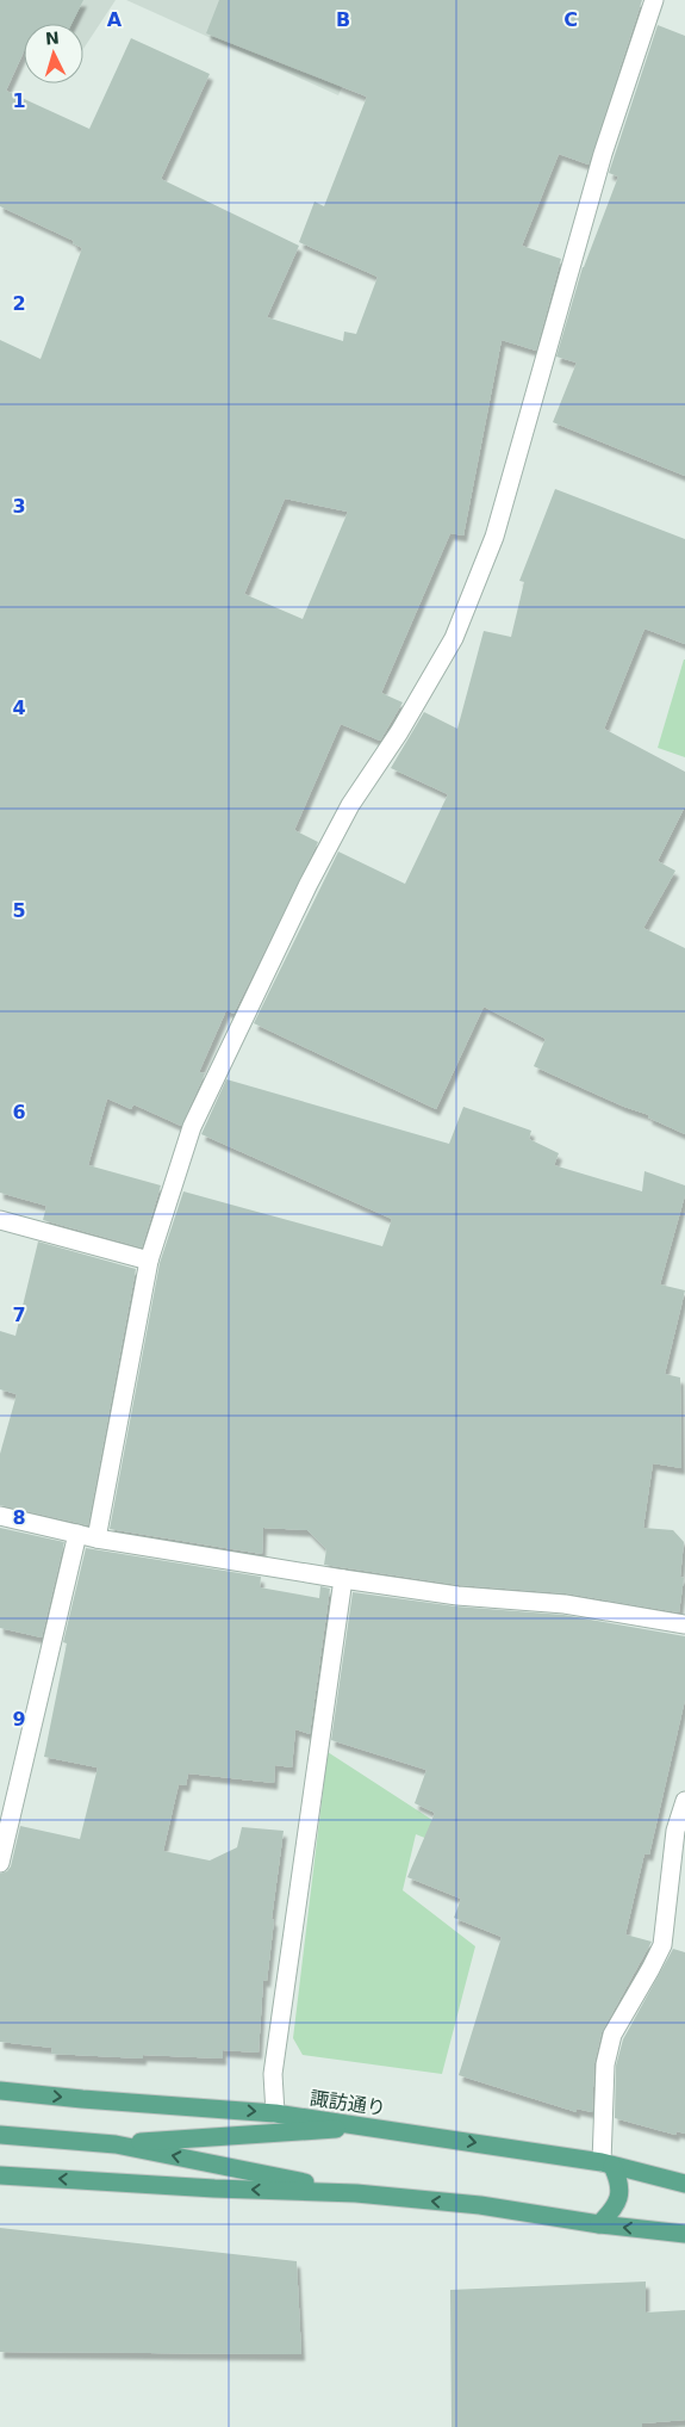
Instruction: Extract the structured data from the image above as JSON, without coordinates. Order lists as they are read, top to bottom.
{
  "streets": {
    "main road": ["諏訪通り"]
  },
  "north": "top",
  "grid": {
    "columns": ["A", "B", "C"],
    "rows": [
      "1",
      "2",
      "3",
      "4",
      "5",
      "6",
      "7",
      "8",
      "9"
    ]
  }
}
